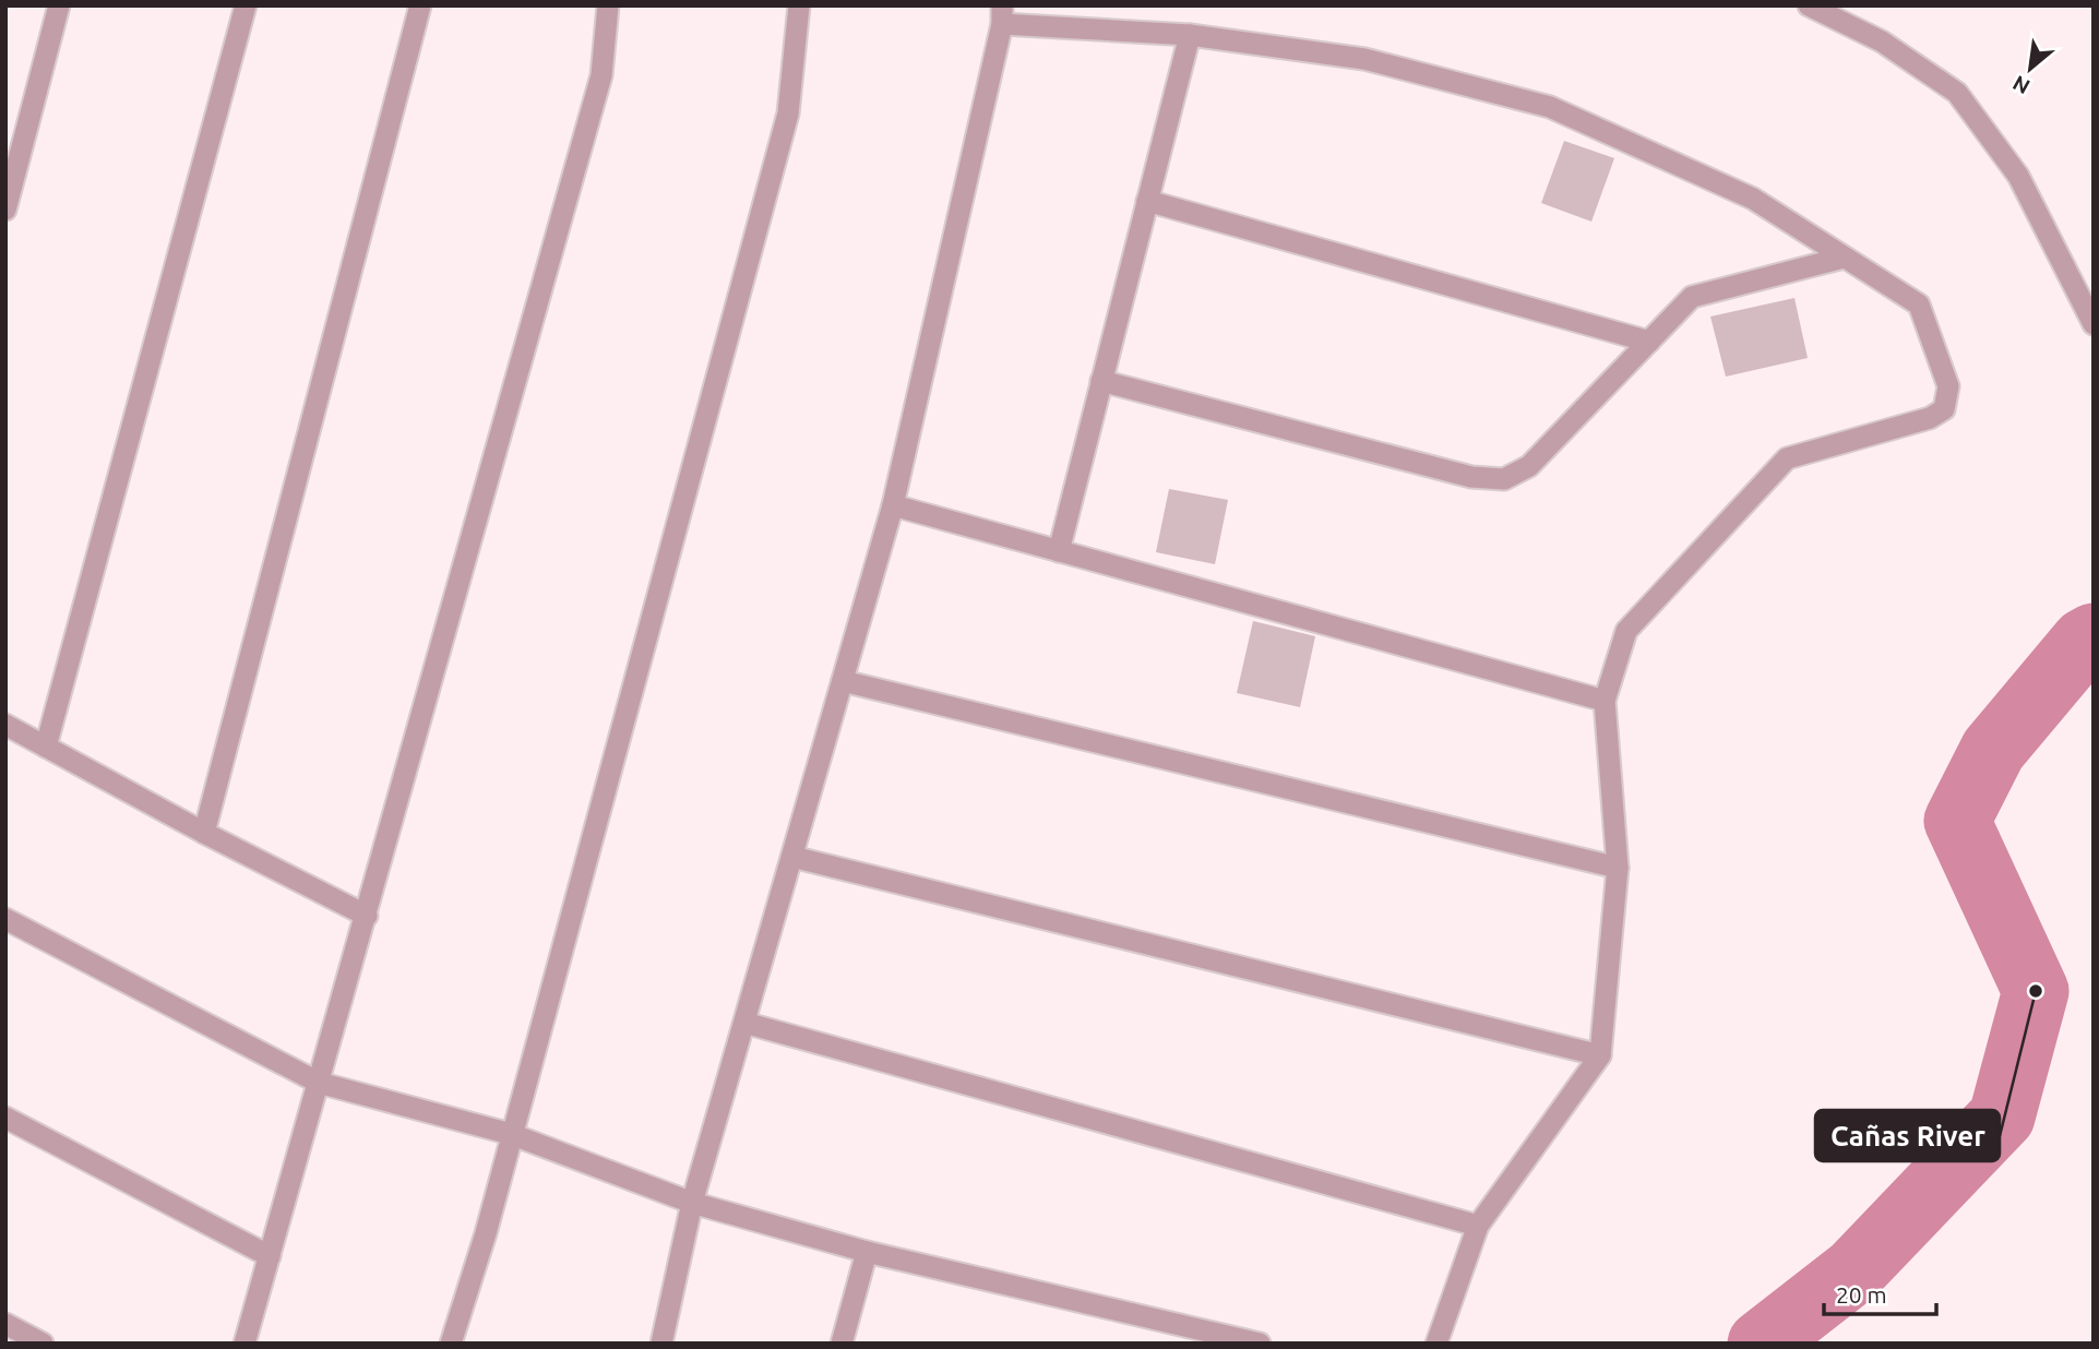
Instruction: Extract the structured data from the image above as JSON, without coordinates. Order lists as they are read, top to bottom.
{
  "places": ["Cañas River"],
  "scale_bar": "20 m",
  "north": "bottom left"
}
